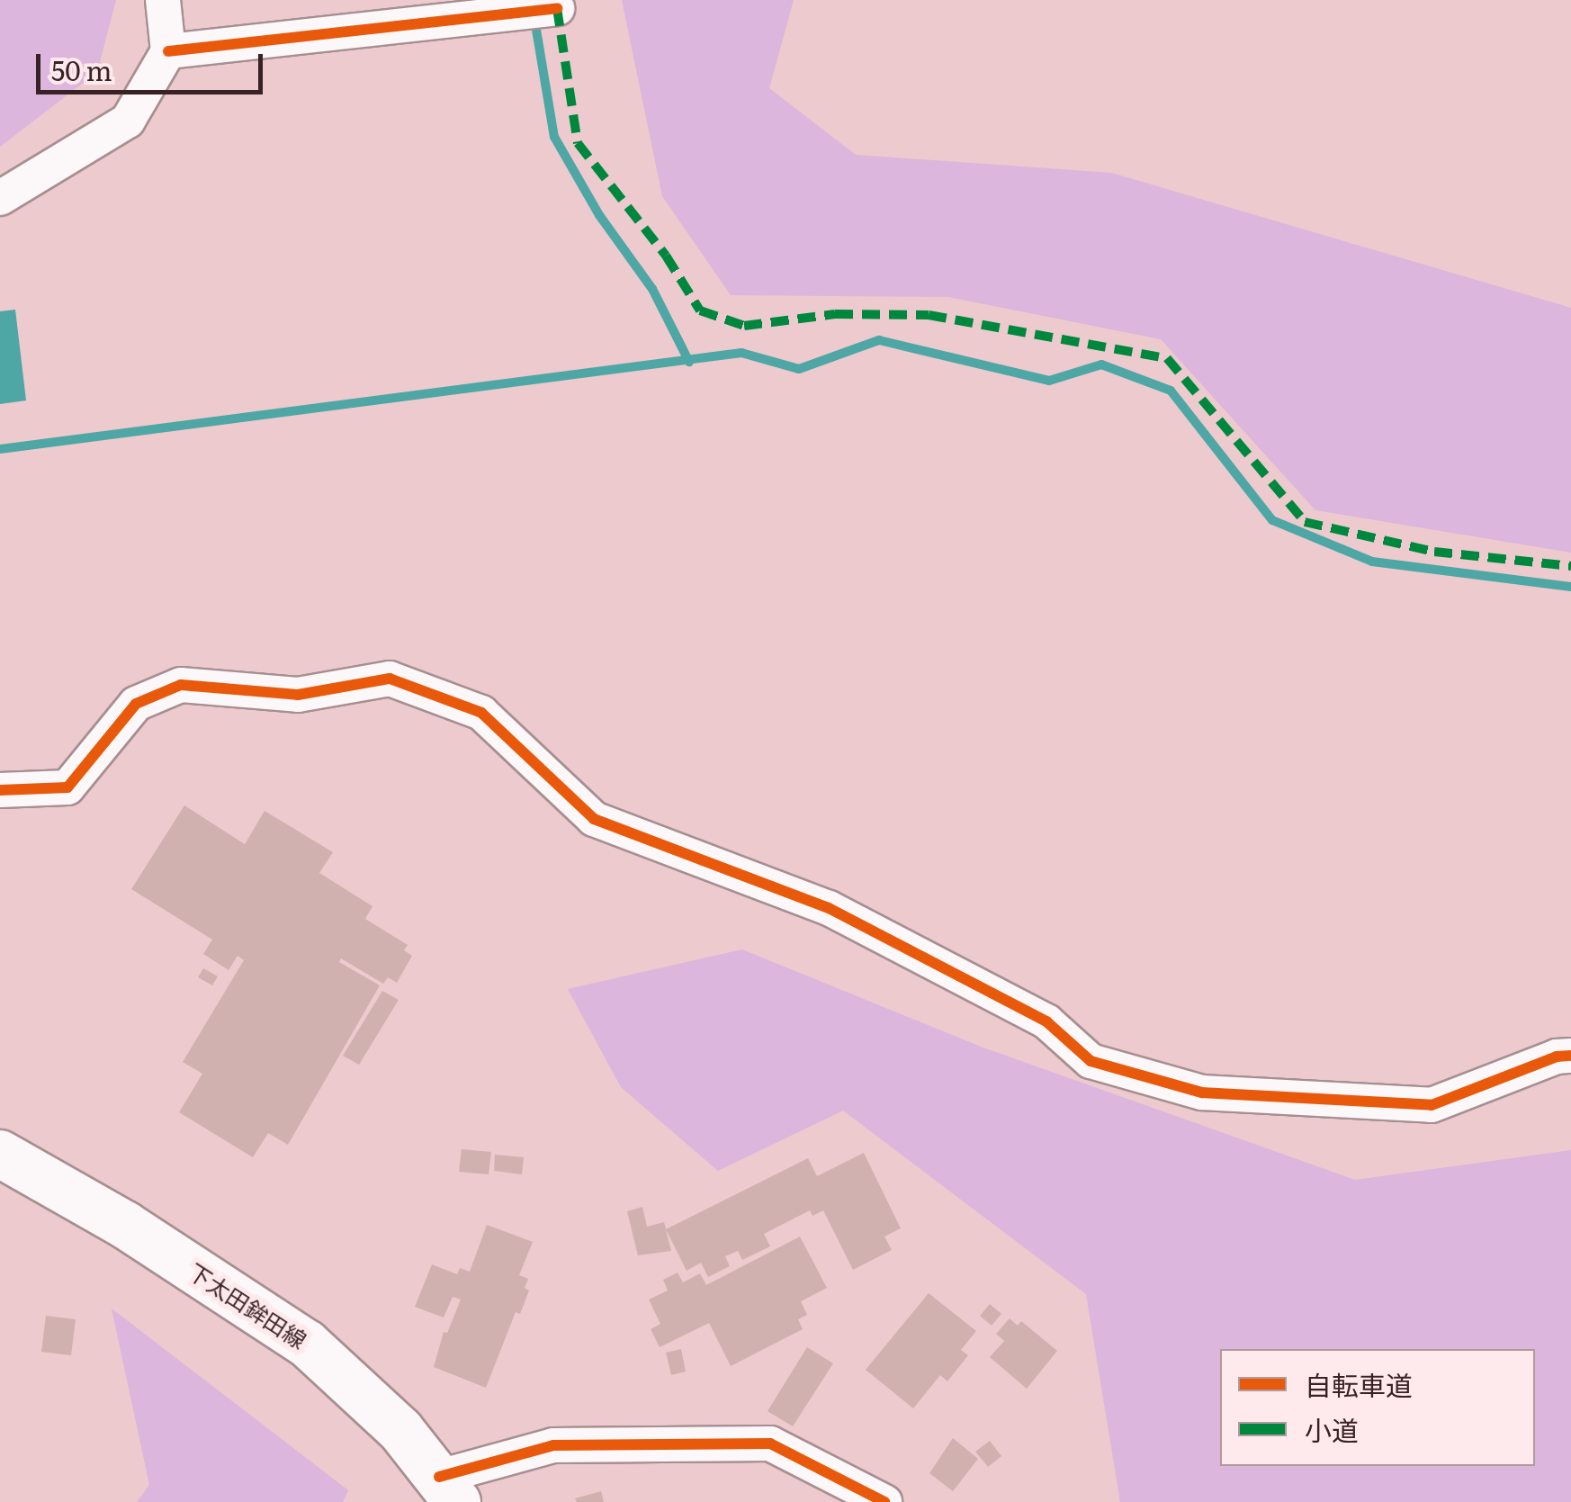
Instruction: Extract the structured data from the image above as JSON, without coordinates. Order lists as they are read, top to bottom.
{
  "streets": {
    "main road": ["下太田鉾田線"]
  },
  "legend": ["自転車道", "小道"],
  "scale_bar": "50 m"
}
